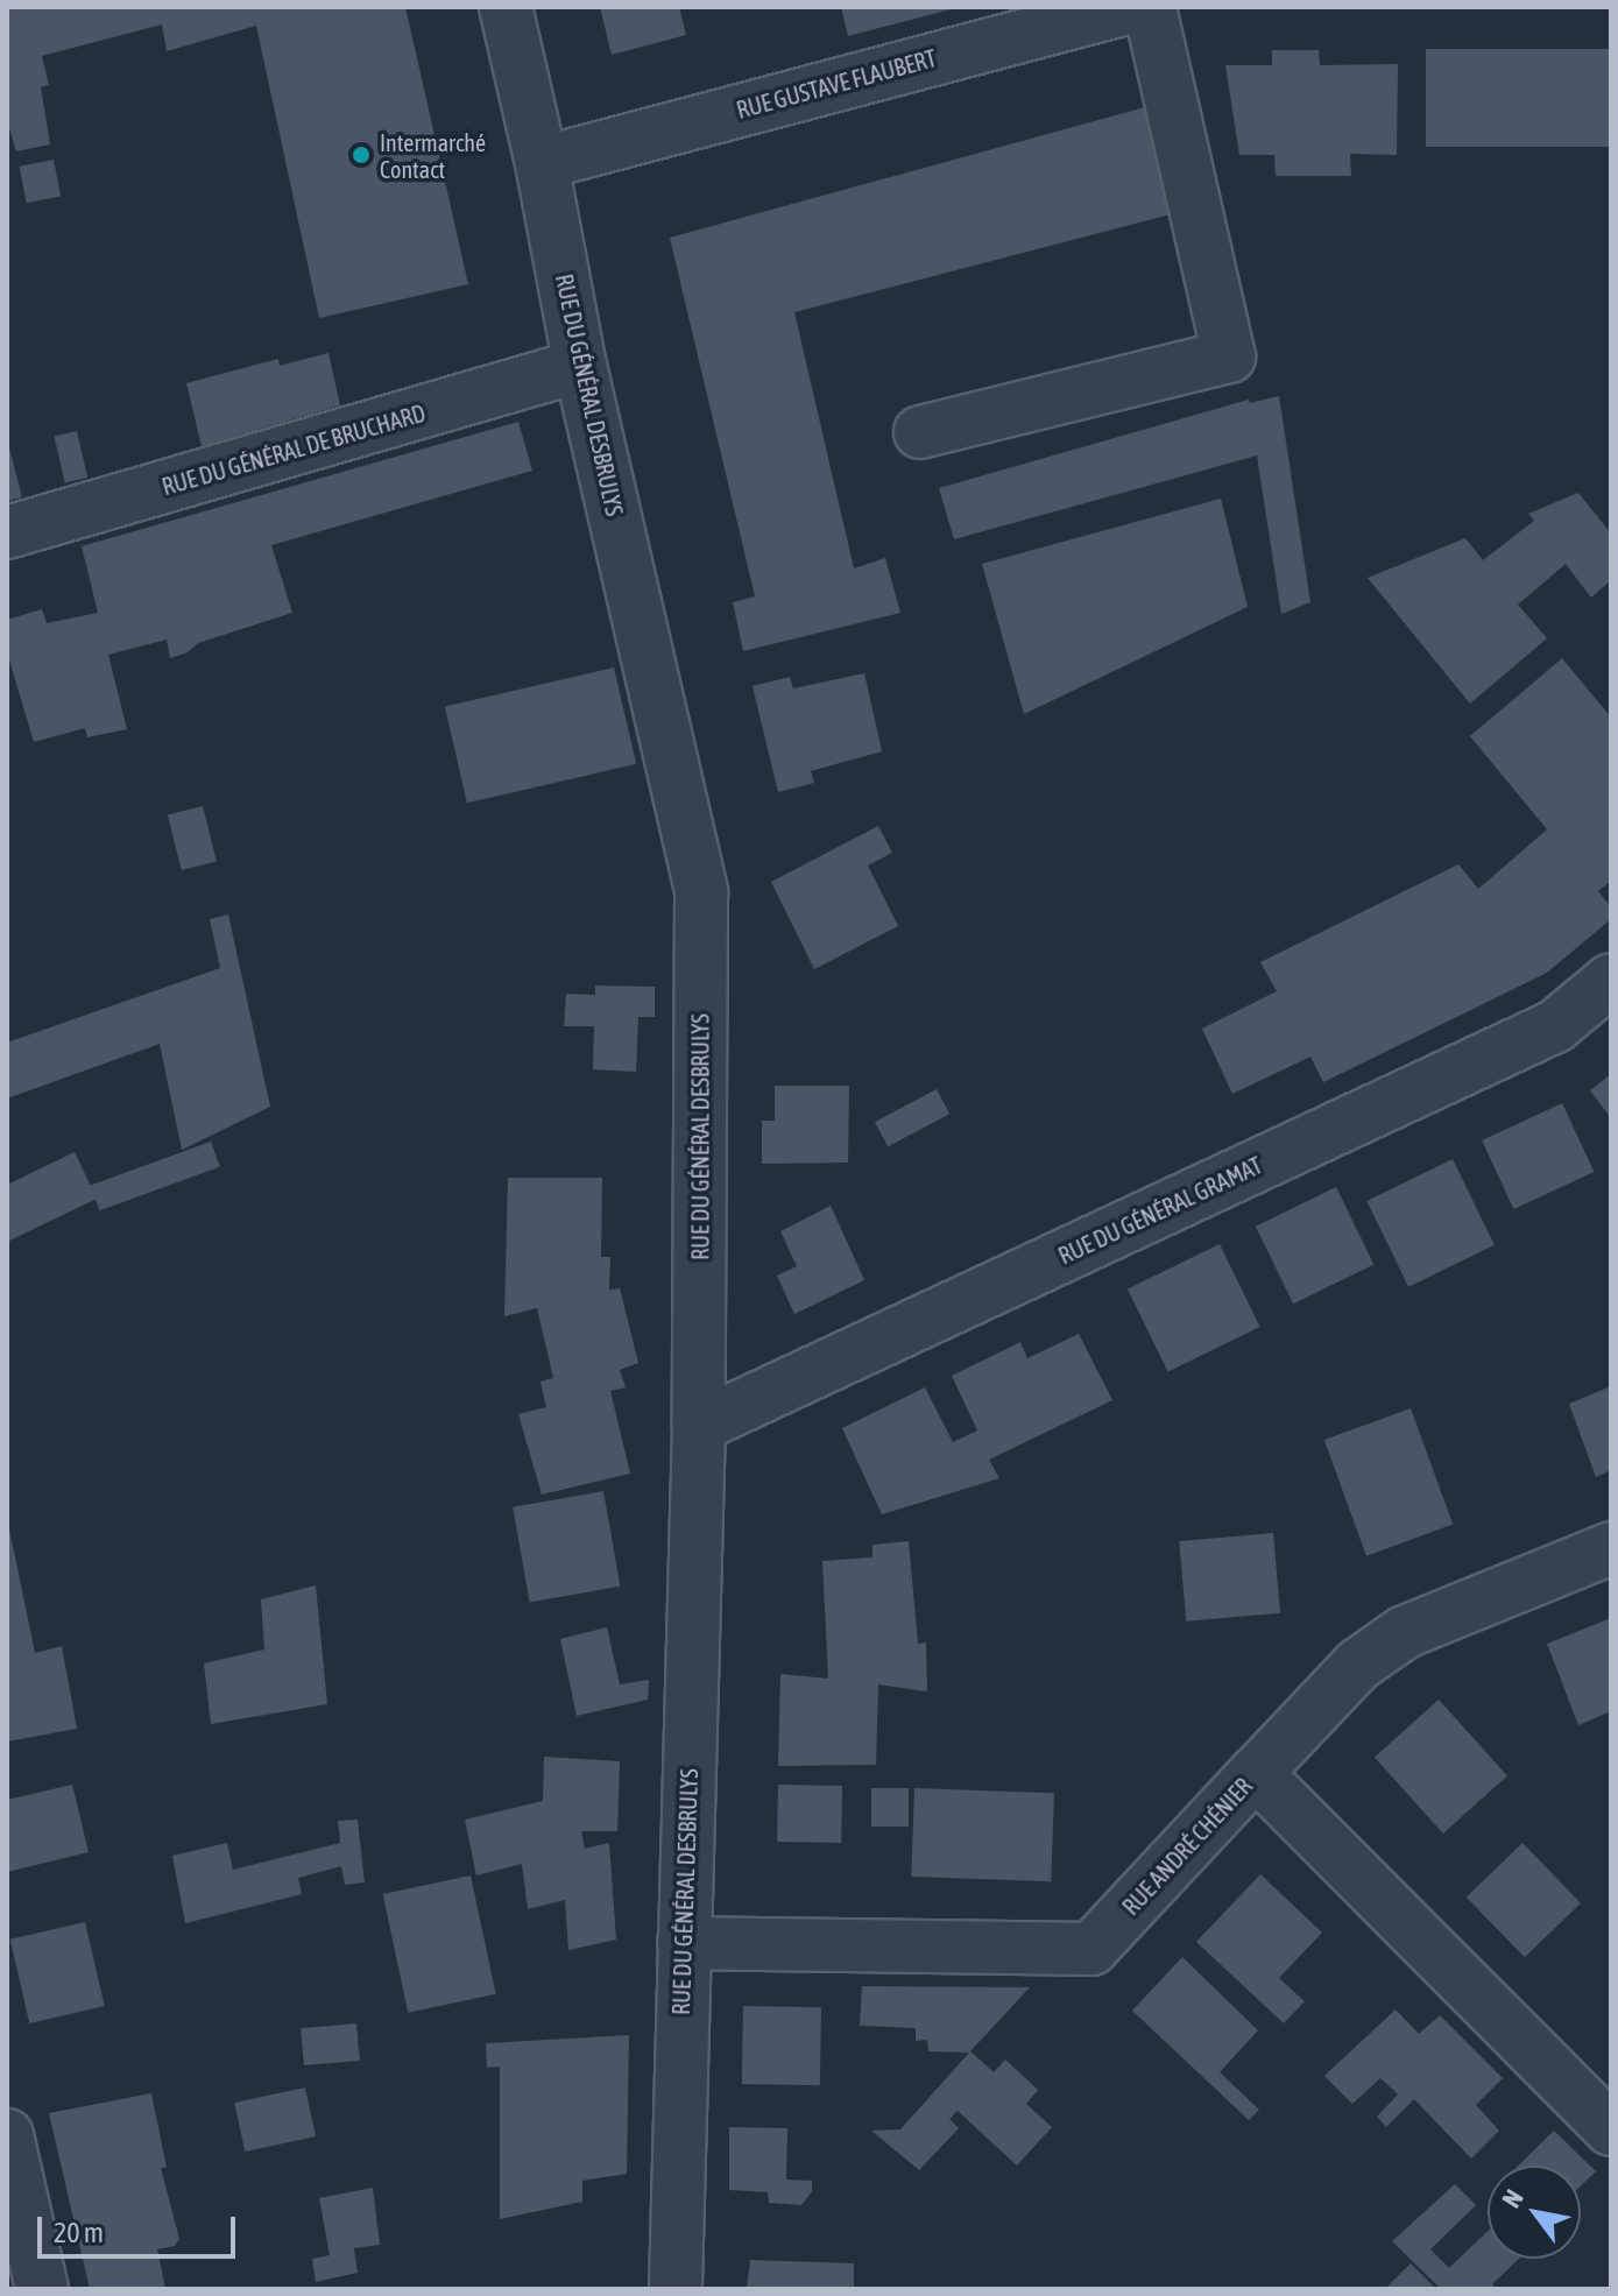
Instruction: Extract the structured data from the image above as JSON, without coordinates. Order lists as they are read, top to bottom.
{
  "streets": {
    "street": [
      "RUE GUSTAVE FLAUBERT",
      "RUE DU GÉNÉRAL DESBRULYS",
      "RUE DU GÉNÉRAL DE BRUCHARD",
      "RUE DU GÉNÉRAL GRAMAT",
      "RUE ANDRÉ CHÉNIER"
    ]
  },
  "crossings": [
    ["RUE GUSTAVE FLAUBERT", "RUE DU GÉNÉRAL DESBRULYS"],
    ["RUE DU GÉNÉRAL DESBRULYS", "RUE DU GÉNÉRAL DE BRUCHARD"],
    ["RUE DU GÉNÉRAL DESBRULYS", "RUE DU GÉNÉRAL GRAMAT"],
    ["RUE DU GÉNÉRAL DESBRULYS", "RUE ANDRÉ CHÉNIER"]
  ],
  "places": ["Intermarché Contact"],
  "scale_bar": "20 m",
  "north": "top left"
}
